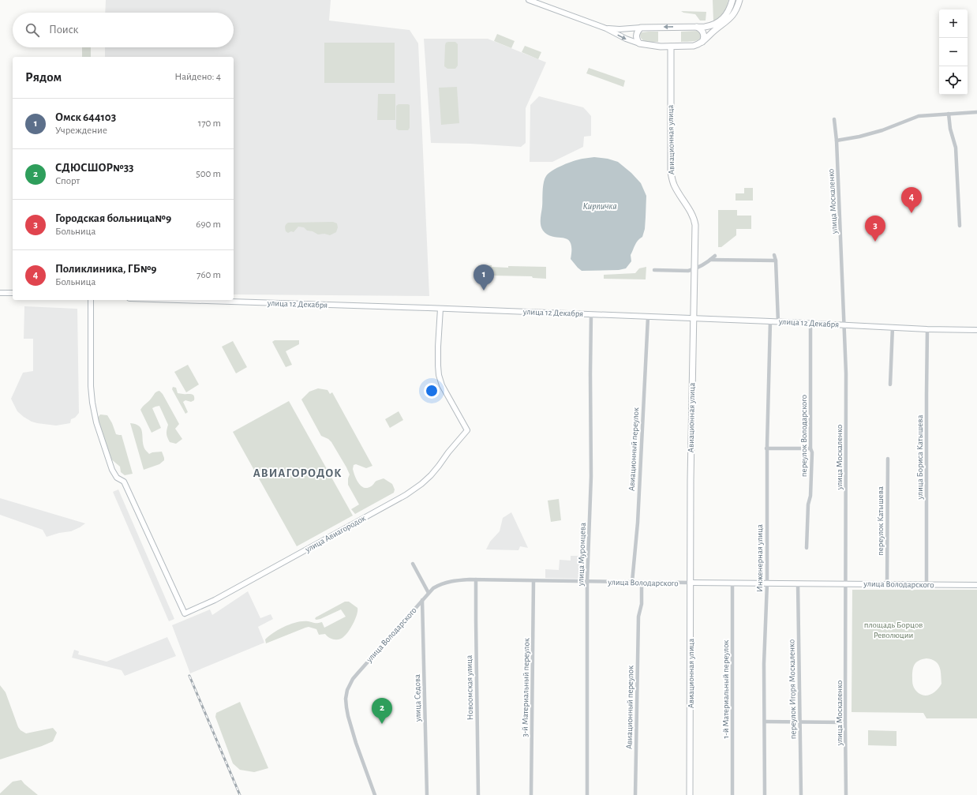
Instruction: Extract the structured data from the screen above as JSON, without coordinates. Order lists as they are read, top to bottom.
{
  "streets": {
    "main road": ["Авиационная улица"],
    "street": [
      "улица Москаленко",
      "улица 12 Декабря",
      "переулок Володарского",
      "Авиационный переулок",
      "улица Бориса Катышева",
      "переулок Катышева",
      "улица Авиагородок",
      "улица Муромцева",
      "Инженерная улица",
      "улица Володарского",
      "Новоомская улица",
      "3-й Материальный переулок",
      "1-й Материальный переулок",
      "переулок Игоря Москаленко",
      "улица Седова"
    ]
  },
  "crossings": [
    ["Авиационная улица", "улица 12 Декабря"],
    ["Авиационная улица", "улица Володарского"],
    ["улица Москаленко", "улица 12 Декабря"],
    ["улица Москаленко", "улица Володарского"],
    ["улица 12 Декабря", "переулок Володарского"],
    ["улица 12 Декабря", "Авиационный переулок"],
    ["улица 12 Декабря", "улица Бориса Катышева"],
    ["улица 12 Декабря", "улица Авиагородок"],
    ["улица 12 Декабря", "улица Муромцева"],
    ["улица 12 Декабря", "Инженерная улица"],
    ["Авиационный переулок", "улица Володарского"],
    ["улица Бориса Катышева", "улица Володарского"],
    ["переулок Катышева", "улица Володарского"],
    ["улица Муромцева", "улица Володарского"],
    ["Инженерная улица", "улица Володарского"],
    ["улица Володарского", "Новоомская улица"],
    ["улица Володарского", "3-й Материальный переулок"],
    ["улица Володарского", "1-й Материальный переулок"],
    ["улица Володарского", "переулок Игоря Москаленко"],
    ["улица Володарского", "улица Седова"]
  ],
  "districts": ["АВИАГОРОДОК"],
  "water": ["Кирпичка"],
  "parks": ["площадь Борцов Революции"],
  "page": {
    "map_buttons": ["+", "−"],
    "search": "Поиск",
    "heading": ["Рядом", "Найдено: 4"],
    "list": [
      {
        "mark": "1",
        "name": "Омск 644103",
        "note": "Учреждение",
        "value": "170 m"
      },
      {
        "mark": "2",
        "name": "СДЮСШОР№33",
        "note": "Спорт",
        "value": "500 m"
      },
      {
        "mark": "3",
        "name": "Городская больница№9",
        "note": "Больница",
        "value": "690 m"
      },
      {
        "mark": "4",
        "name": "Поликлиника, ГБ№9",
        "note": "Больница",
        "value": "760 m"
      }
    ],
    "pins": [
      "4",
      "3",
      "1",
      "2"
    ]
  }
}
